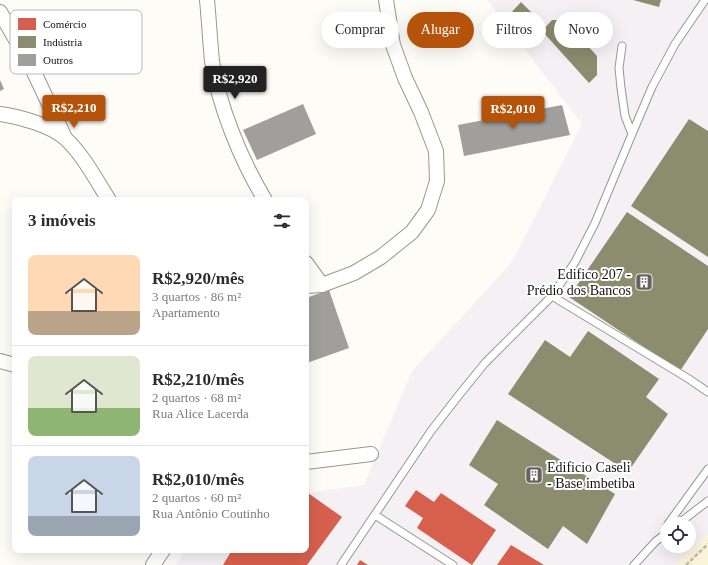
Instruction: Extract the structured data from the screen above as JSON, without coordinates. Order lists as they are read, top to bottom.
{
  "places": {
    "building": ["Edifico 207 - Prédio dos Bancos", "Edificio Caseli - Base imbetiba"]
  },
  "legend": ["Comércio", "Indústria", "Outros"],
  "page": {
    "chip": [
      "Comprar",
      "Alugar",
      "Filtros",
      "Novo"
    ],
    "price": ["R$2,920", "R$2,210", "R$2,010"],
    "heading": "3 imóveis",
    "list": [
      {
        "name": "R$2,920/mês",
        "note": "3 quartos · 86 m² · Apartamento"
      },
      {
        "name": "R$2,210/mês",
        "note": "2 quartos · 68 m² · Rua Alice Lacerda"
      },
      {
        "name": "R$2,010/mês",
        "note": "2 quartos · 60 m² · Rua Antônio Coutinho"
      }
    ]
  }
}
